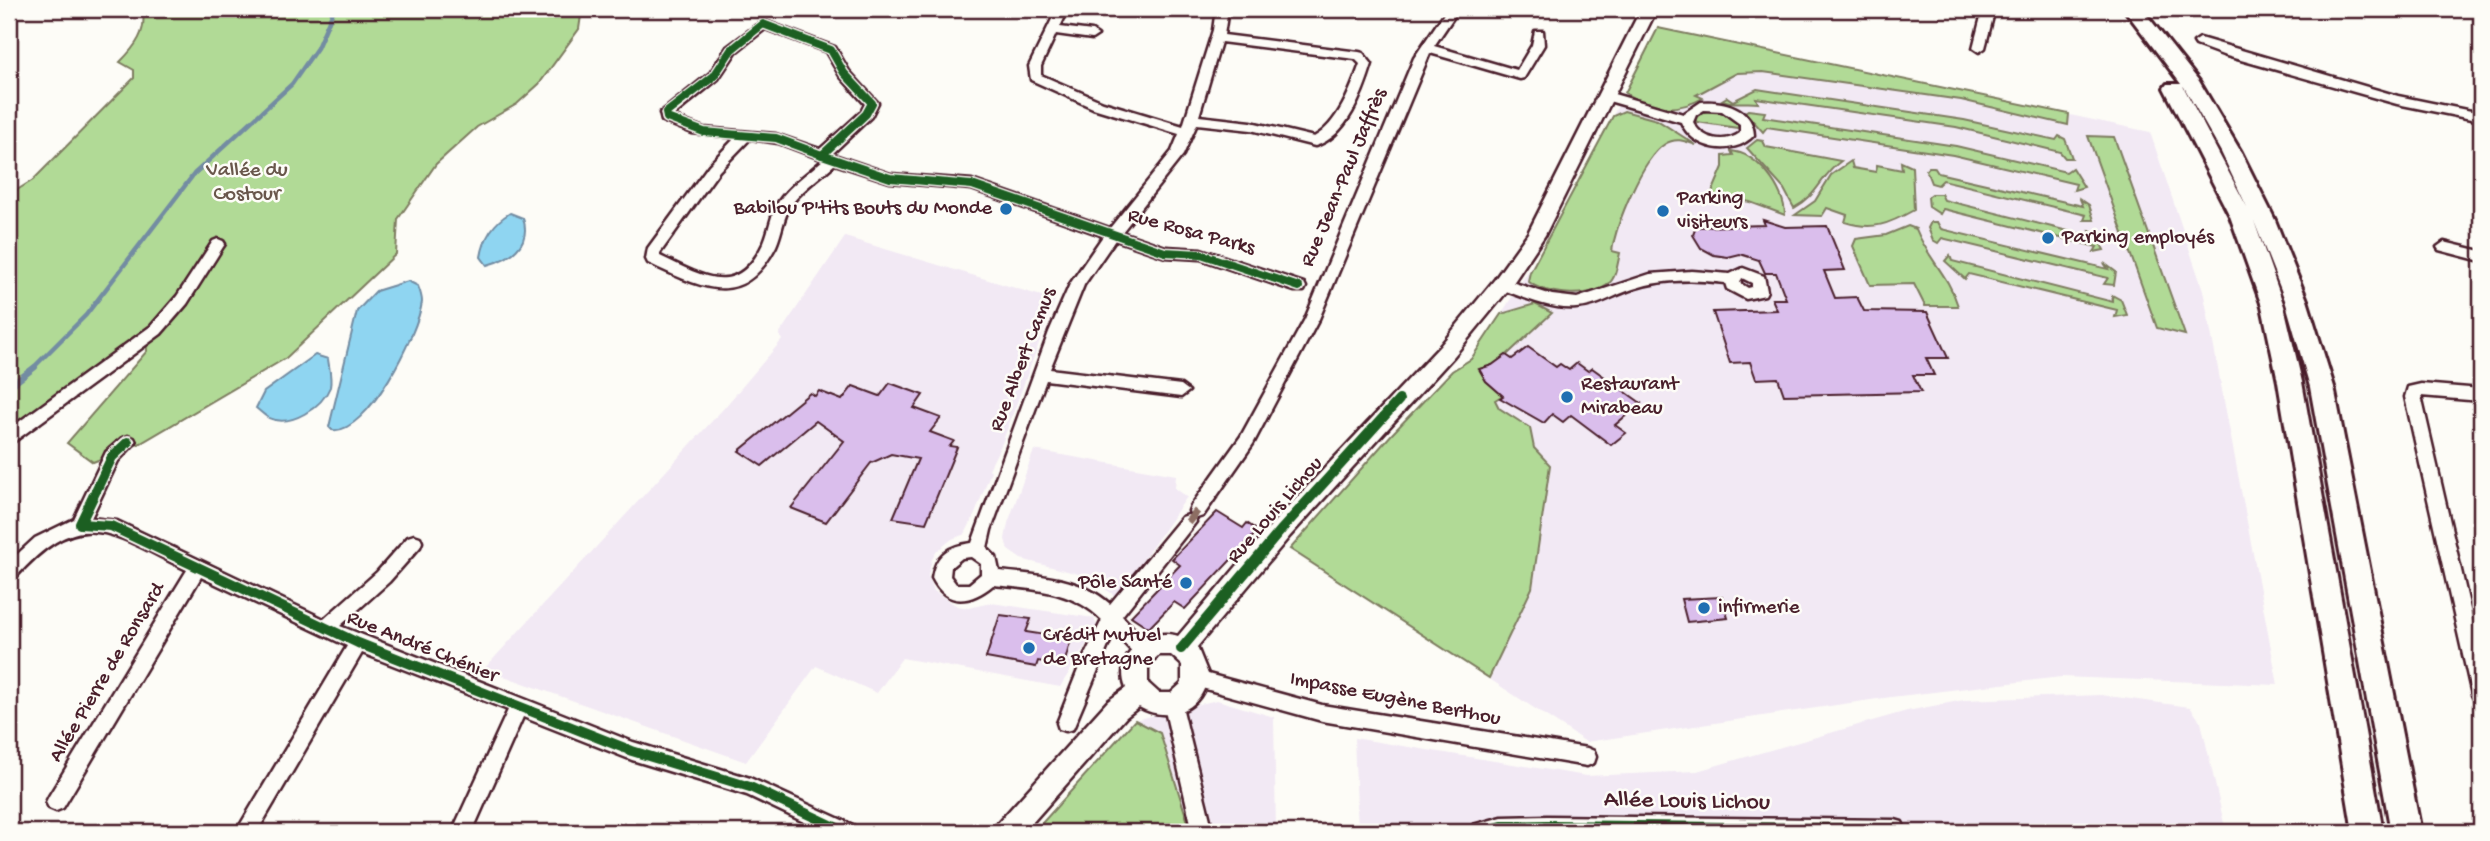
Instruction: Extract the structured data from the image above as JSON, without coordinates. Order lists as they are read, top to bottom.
{
  "streets": {
    "main road": ["Rue Louis Lichou"],
    "street": [
      "Rue Jean-Paul Jaffrès",
      "Rue Rosa Parks",
      "Rue Albert Camus",
      "Rue André Chénier",
      "Allée Pierre de Ronsard",
      "Impasse Eugène Berthou",
      "Allée Louis Lichou"
    ]
  },
  "crossings": [
    ["Rue Rosa Parks", "Rue Albert Camus"],
    ["Rue Louis Lichou", "Impasse Eugène Berthou"],
    ["Rue André Chénier", "Allée Pierre de Ronsard"]
  ],
  "parks": ["Vallée du Costour"],
  "places": [
    "Babilou P'tits Bouts du Monde",
    "Parking visiteurs",
    "Parking employés",
    "Restaurant Mirabeau",
    "Pôle Santé",
    "infirmerie",
    "Crédit Mutuel de Bretagne"
  ]
}
